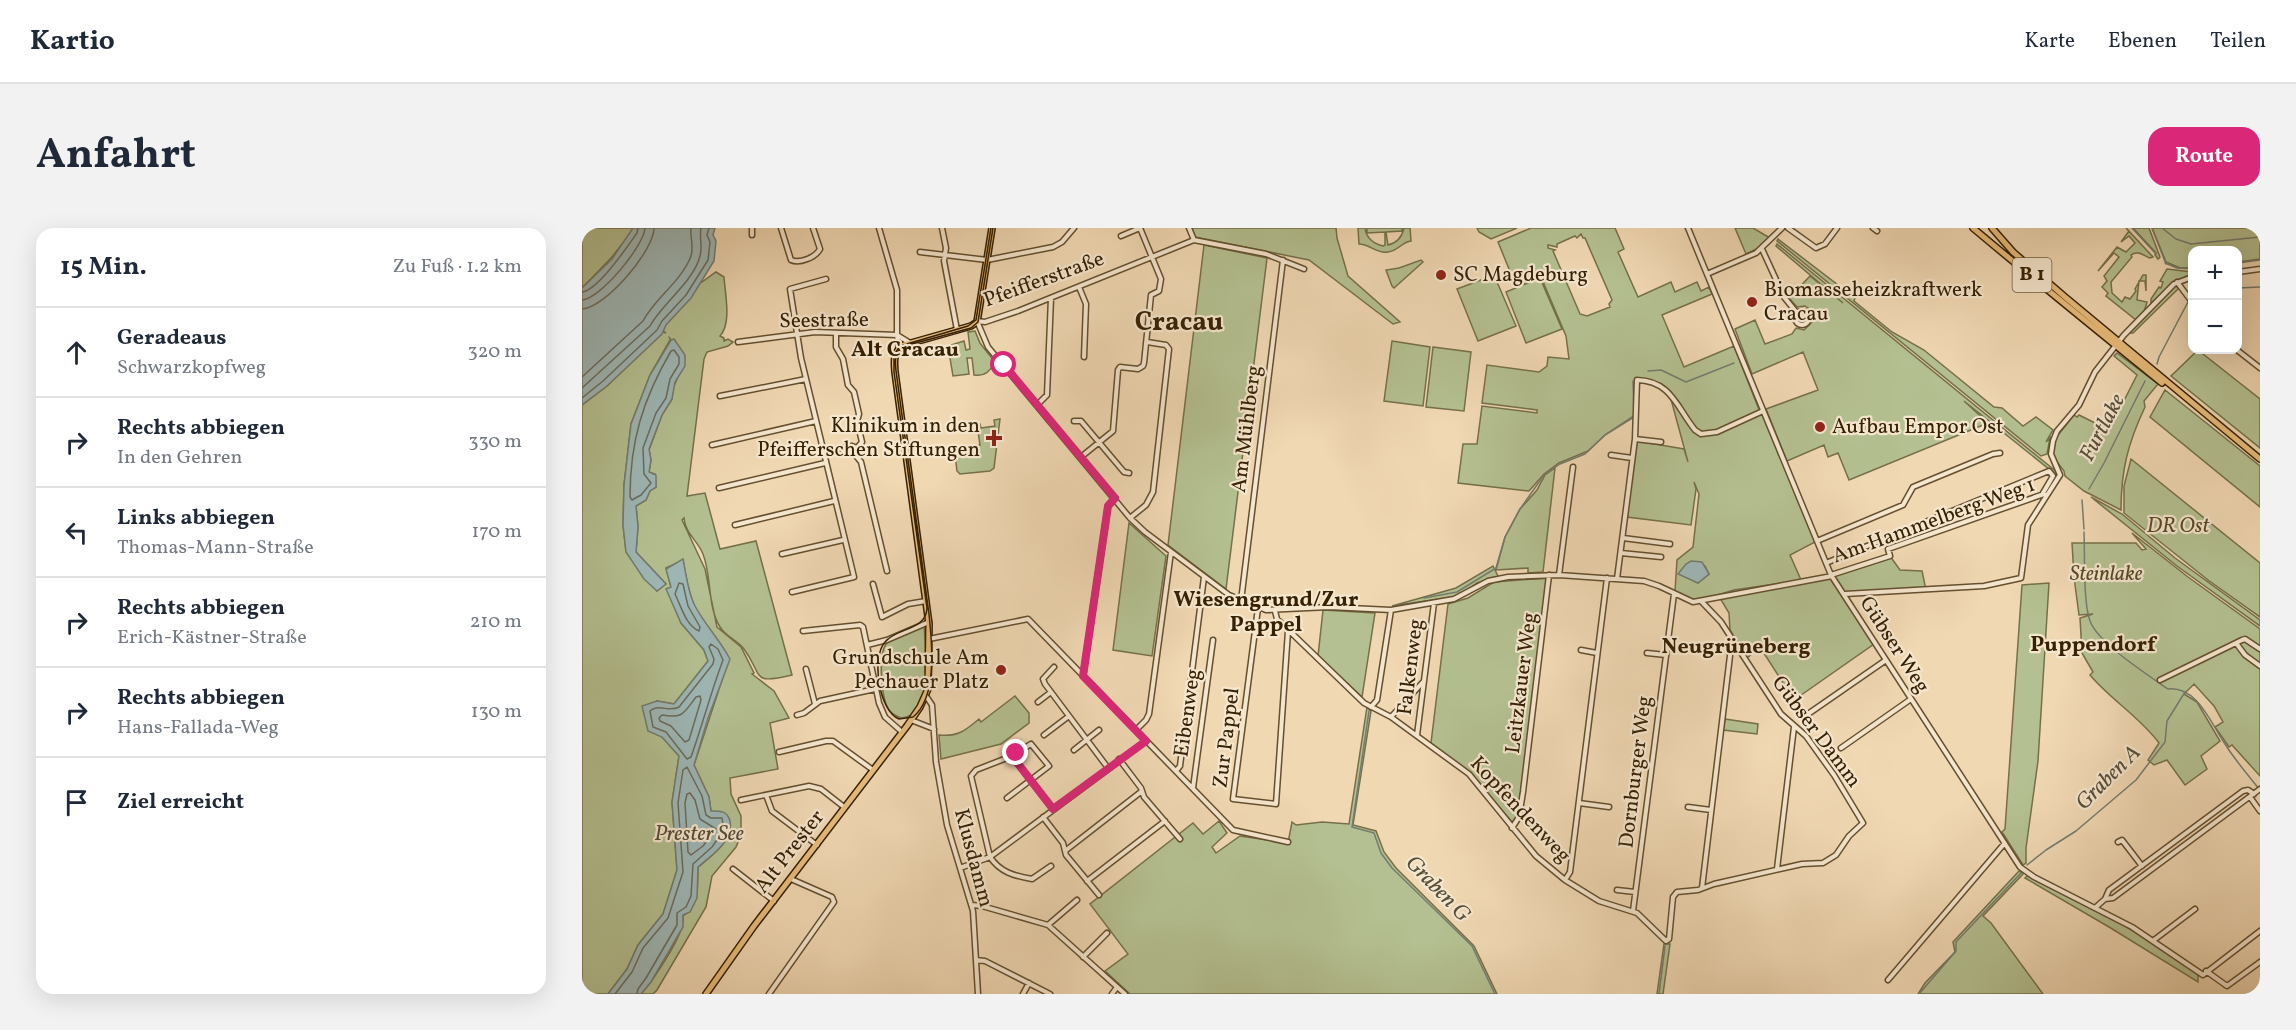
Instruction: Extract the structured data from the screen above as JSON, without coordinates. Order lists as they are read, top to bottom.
{
  "streets": {
    "main road": ["B 1", "Pfeifferstraße", "Alt Prester"],
    "street": [
      "Seestraße",
      "Am Mühlberg",
      "Am Hammelberg Weg 1",
      "Gübser Weg",
      "Falkenweg",
      "Leitzkauer Weg",
      "Eibenweg",
      "Gübser Damm",
      "Zur Pappel",
      "Dornburger Weg",
      "Kopfendenweg",
      "Klusdamm"
    ]
  },
  "crossings": [
    ["Pfeifferstraße", "Seestraße"],
    ["Am Hammelberg Weg 1", "Gübser Weg"],
    ["Am Hammelberg Weg 1", "Gübser Damm"],
    ["Falkenweg", "Kopfendenweg"],
    ["Leitzkauer Weg", "Kopfendenweg"],
    ["Gübser Damm", "Kopfendenweg"],
    ["Zur Pappel", "Kopfendenweg"],
    ["Dornburger Weg", "Kopfendenweg"],
    ["Alt Prester", "Klusdamm"]
  ],
  "districts": [
    "Cracau",
    "Alt Cracau",
    "Wiesengrund/Zur Pappel",
    "Puppendorf",
    "Neugrüneberg"
  ],
  "water": [
    "Furtlake",
    "Graben A",
    "Prester See",
    "Graben G"
  ],
  "parks": ["DR Ost", "Steinlake"],
  "places": {
    "other": [
      "SC Magdeburg",
      "Biomasseheizkraftwerk Cracau",
      "Aufbau Empor Ost",
      "Grundschule Am Pechauer Platz"
    ],
    "health": ["Klinikum in den Pfeifferschen Stiftungen"]
  },
  "page": {
    "header": "Kartio",
    "nav": ["Karte", "Ebenen", "Teilen"],
    "title": "Anfahrt",
    "buttons": "Route",
    "heading": ["15 Min.", "Zu Fuß · 1.2 km"],
    "map_buttons": ["+", "−"],
    "list": [
      ["Geradeaus", "Schwarzkopfweg", "320 m"],
      ["Rechts abbiegen", "In den Gehren", "330 m"],
      ["Links abbiegen", "Thomas-Mann-Straße", "170 m"],
      ["Rechts abbiegen", "Erich-Kästner-Straße", "210 m"],
      ["Rechts abbiegen", "Hans-Fallada-Weg", "130 m"],
      "Ziel erreicht"
    ]
  }
}
